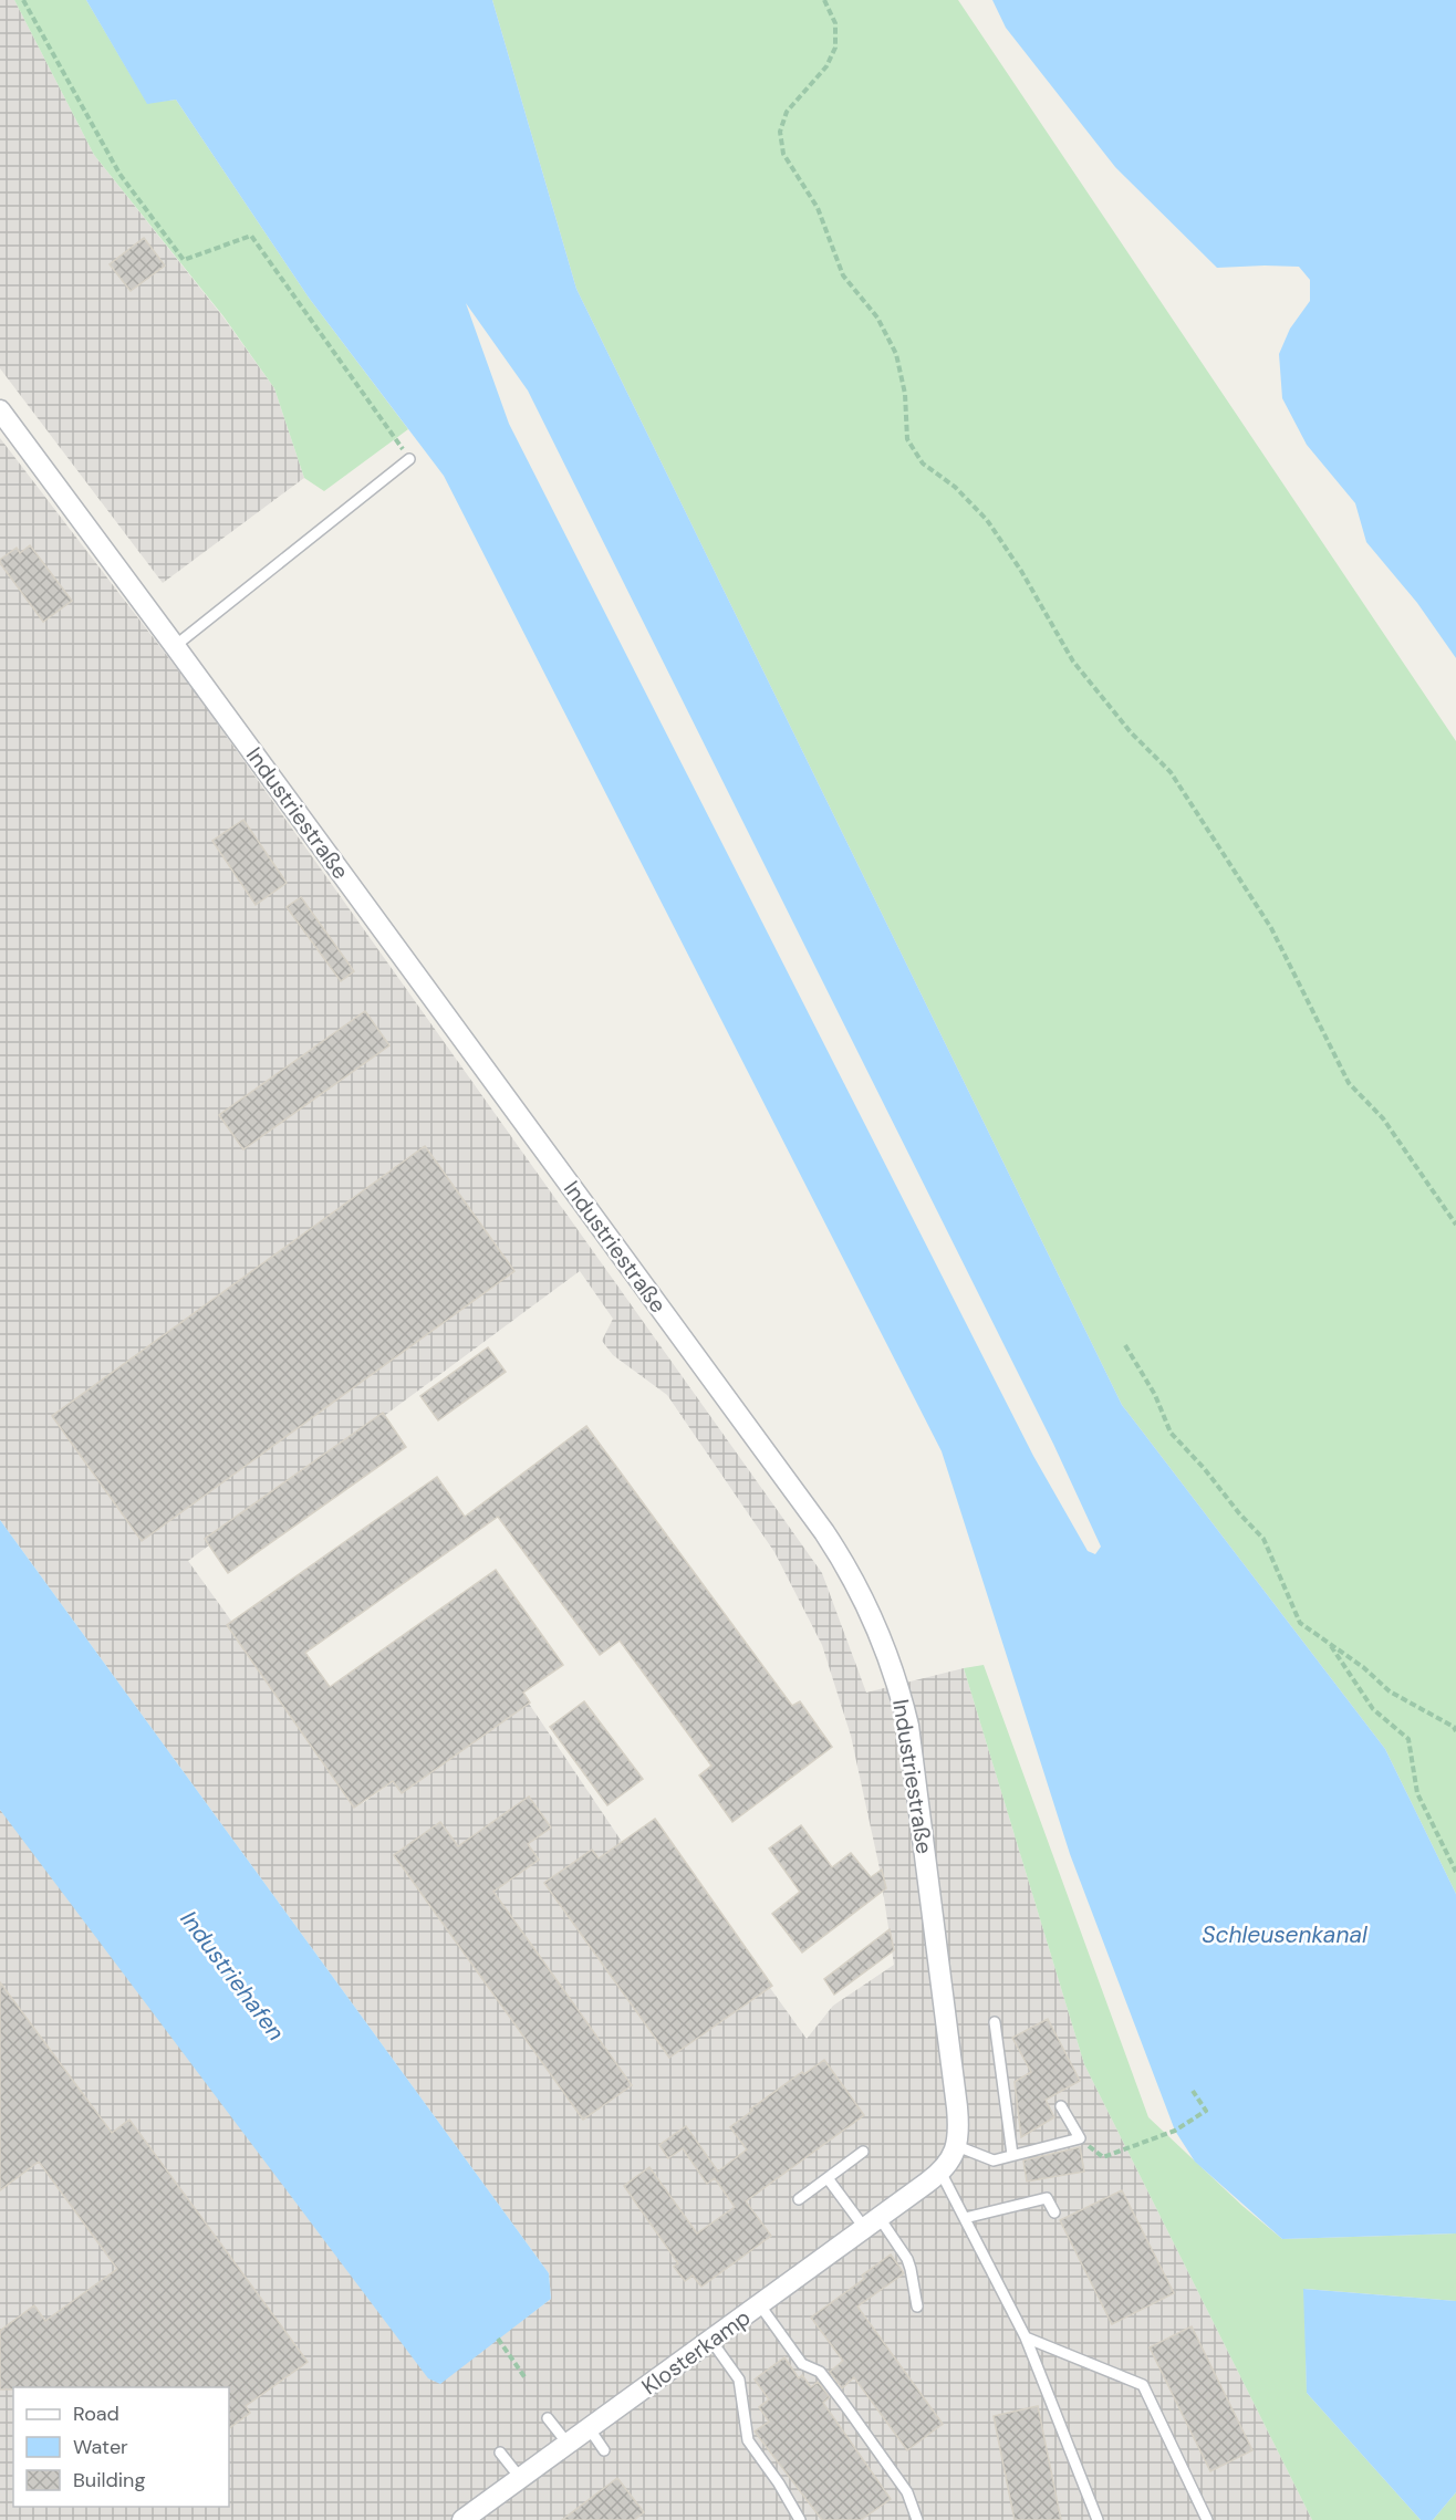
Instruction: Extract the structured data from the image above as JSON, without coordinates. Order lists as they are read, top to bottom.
{
  "streets": {
    "street": ["Industriestraße", "Klosterkamp"]
  },
  "water": ["Schleusenkanal", "Industriehafen"],
  "legend": ["Road", "Water", "Building"]
}
